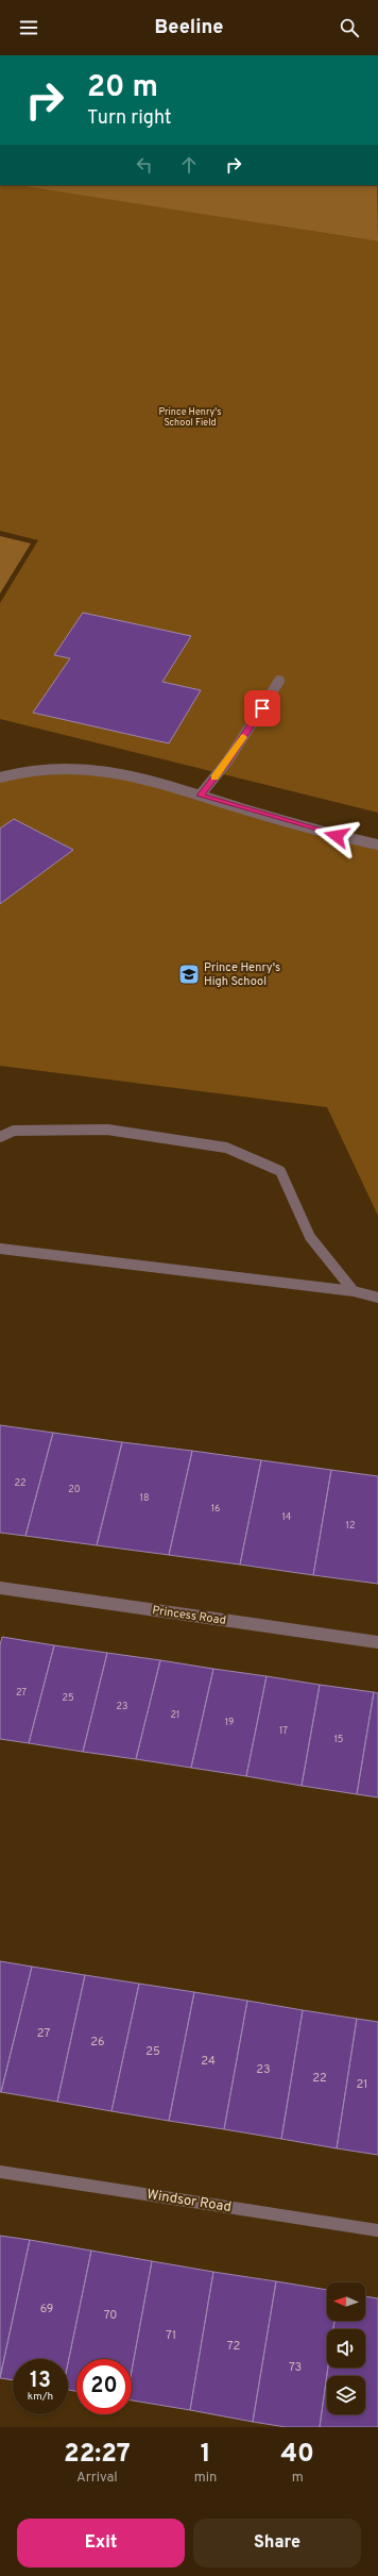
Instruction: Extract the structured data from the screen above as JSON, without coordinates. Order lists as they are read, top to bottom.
{
  "streets": {
    "street": ["Princess Road", "Windsor Road"]
  },
  "parks": ["Prince Henry's School Field"],
  "places": {
    "school or university": ["Prince Henry's High School"]
  },
  "house_numbers": [
    "22",
    "20",
    "18",
    "16",
    "14",
    "12",
    "27",
    "25",
    "23",
    "21",
    "19",
    "17",
    "15",
    "27",
    "26",
    "25",
    "24",
    "23",
    "22",
    "21",
    "69",
    "70",
    "71",
    "72",
    "73"
  ],
  "north": "left",
  "page": {
    "header": "Beeline",
    "turn": ["20 m", "Turn right"],
    "speed": "13 km/h",
    "limit": "20",
    "eta": [
      "22:27",
      "Arrival",
      "1",
      "min",
      "40",
      "m"
    ],
    "buttons": ["Exit", "Share"]
  }
}
